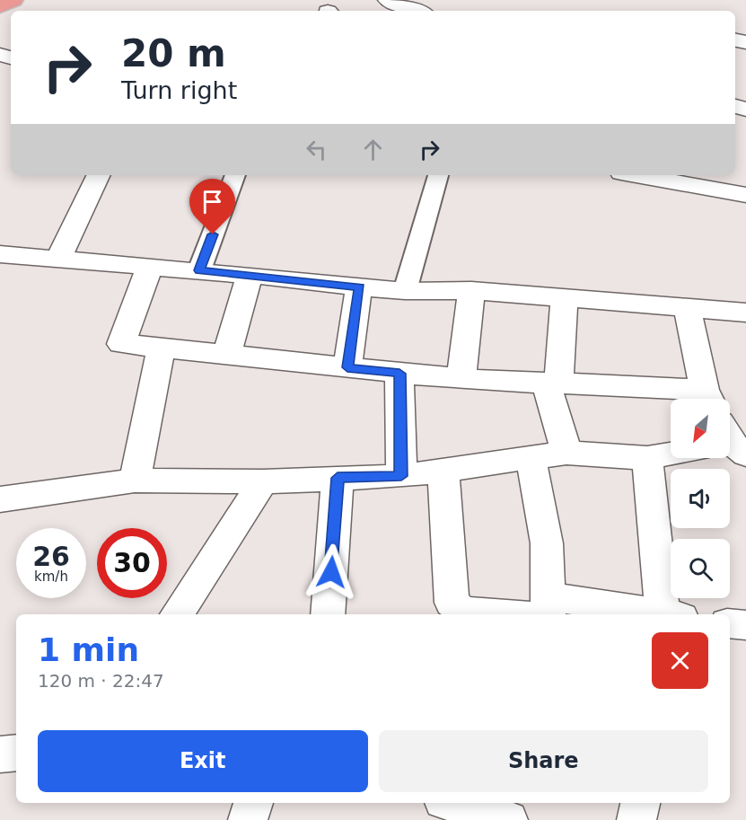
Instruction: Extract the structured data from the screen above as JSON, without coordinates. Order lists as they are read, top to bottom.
{
  "north": "bottom left",
  "page": {
    "turn": ["20 m", "Turn right"],
    "speed": "26 km/h",
    "limit": "30",
    "heading": ["1 min", "120 m · 22:47"],
    "buttons": ["Exit", "Share"]
  }
}
